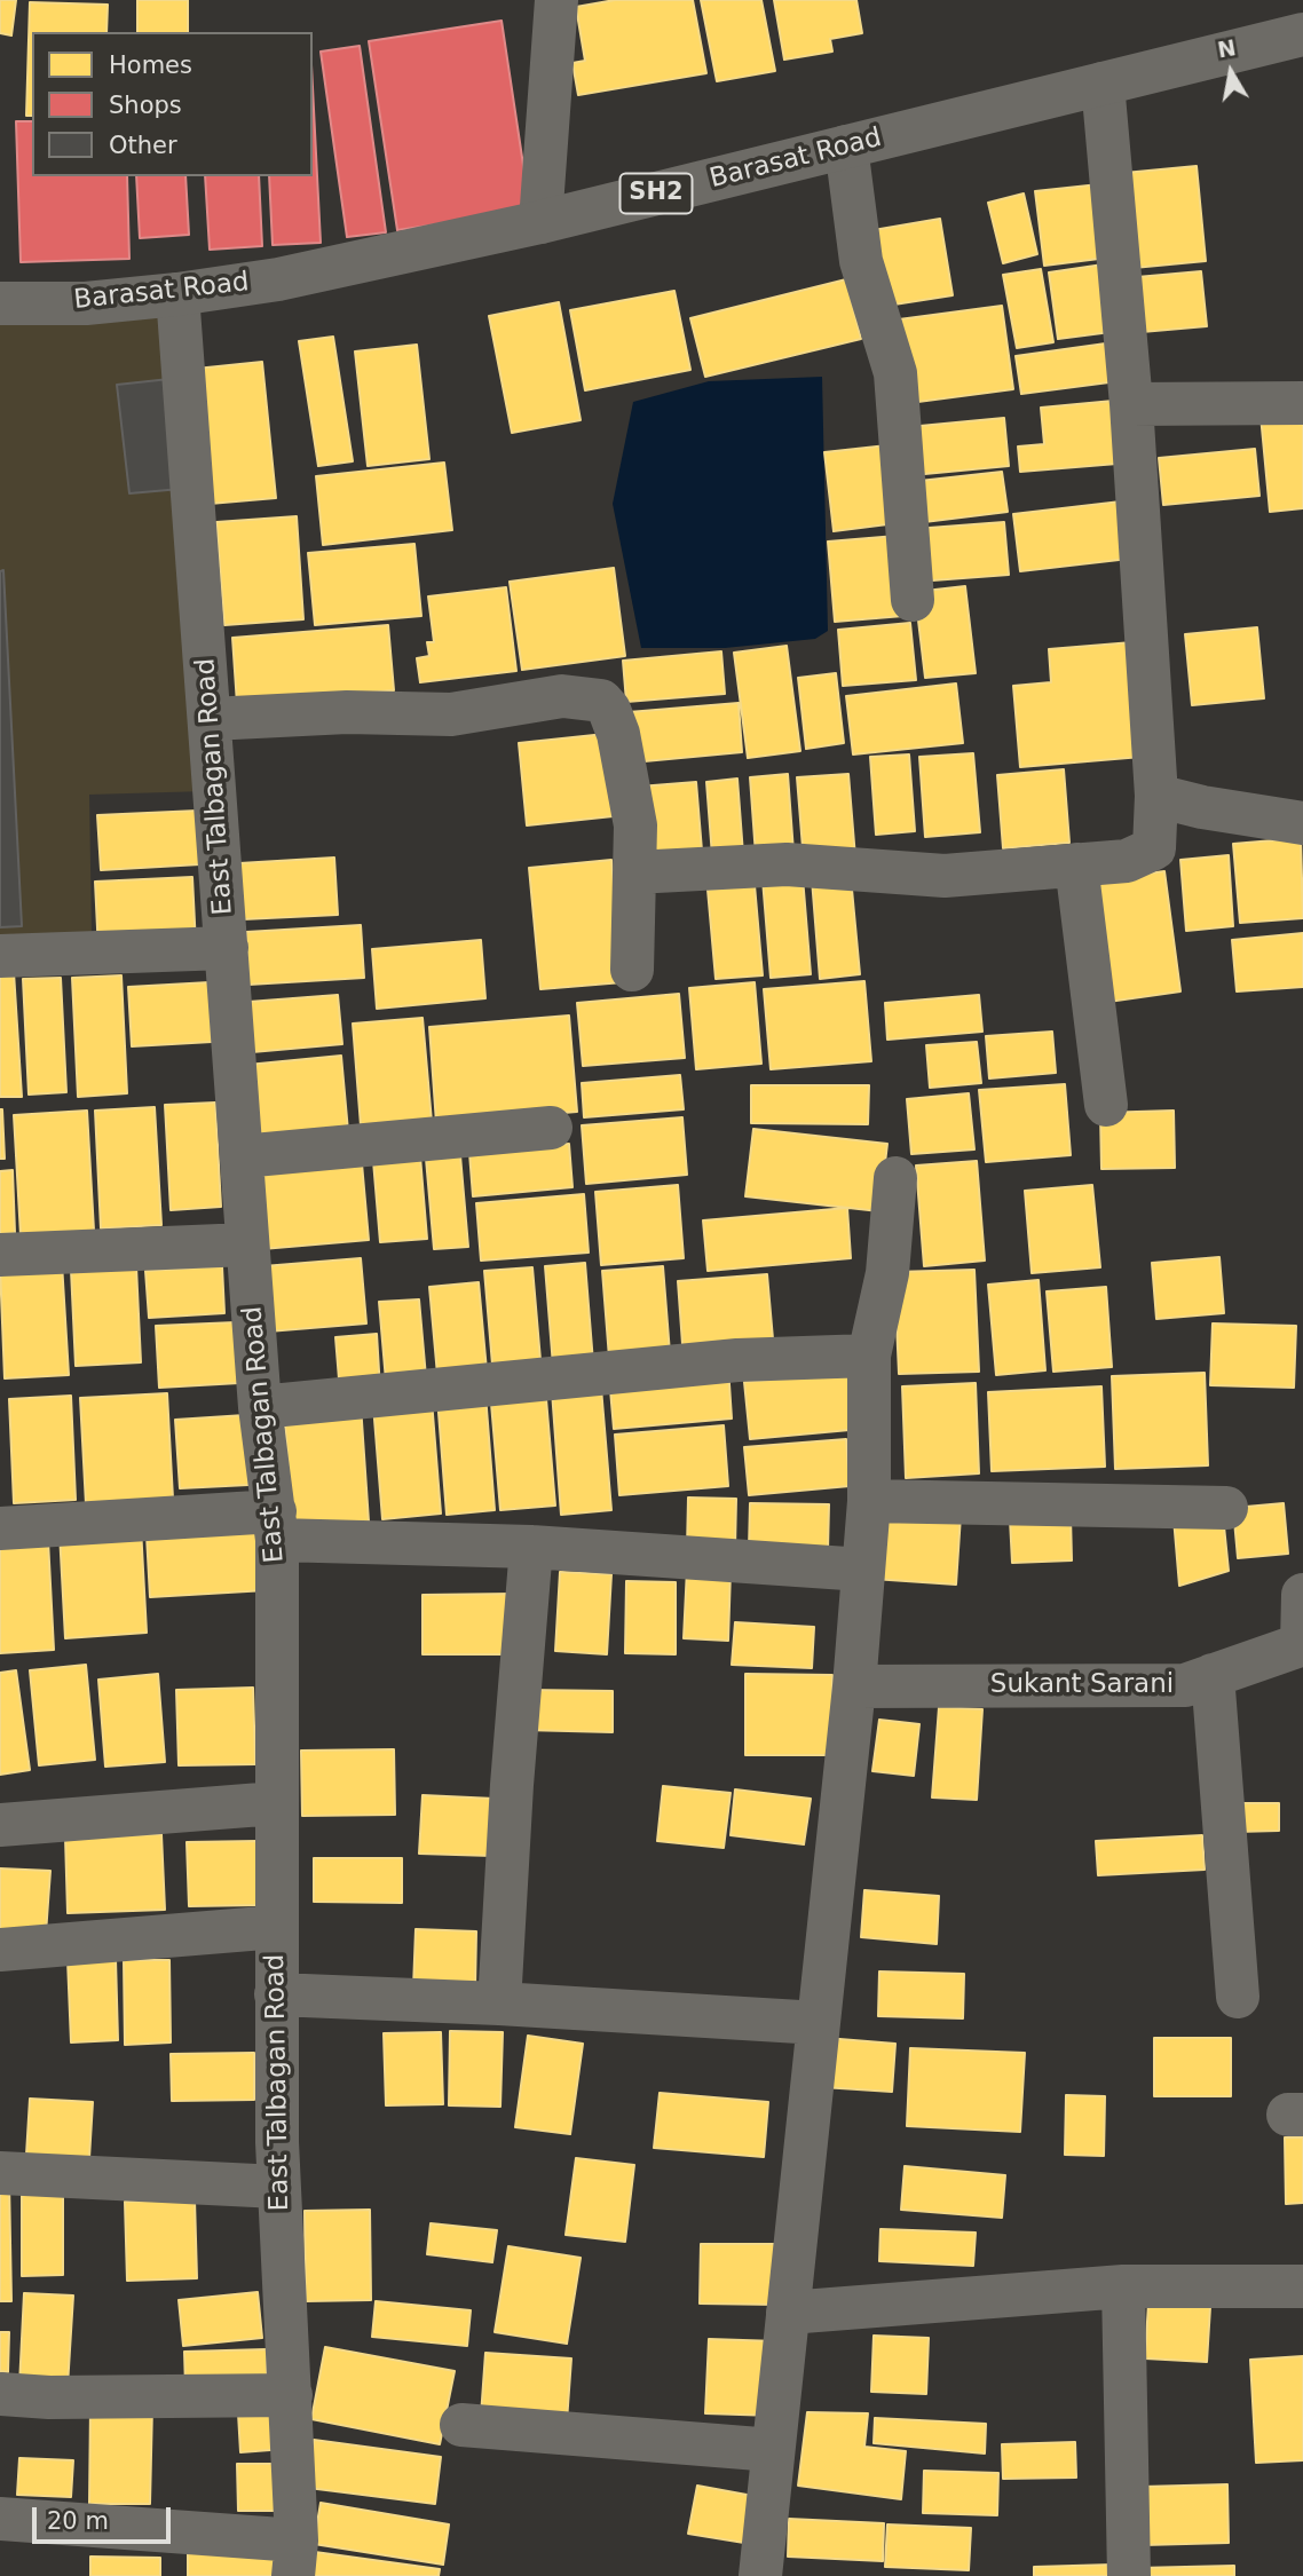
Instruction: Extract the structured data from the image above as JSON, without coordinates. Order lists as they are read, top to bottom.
{
  "streets": {
    "street": [
      "Barasat Road",
      "SH2",
      "East Talbagan Road",
      "Sukant Sarani"
    ]
  },
  "crossings": [
    ["Barasat Road", "East Talbagan Road"]
  ],
  "legend": ["Homes", "Shops", "Other"],
  "scale_bar": "20 m",
  "north": "top"
}
